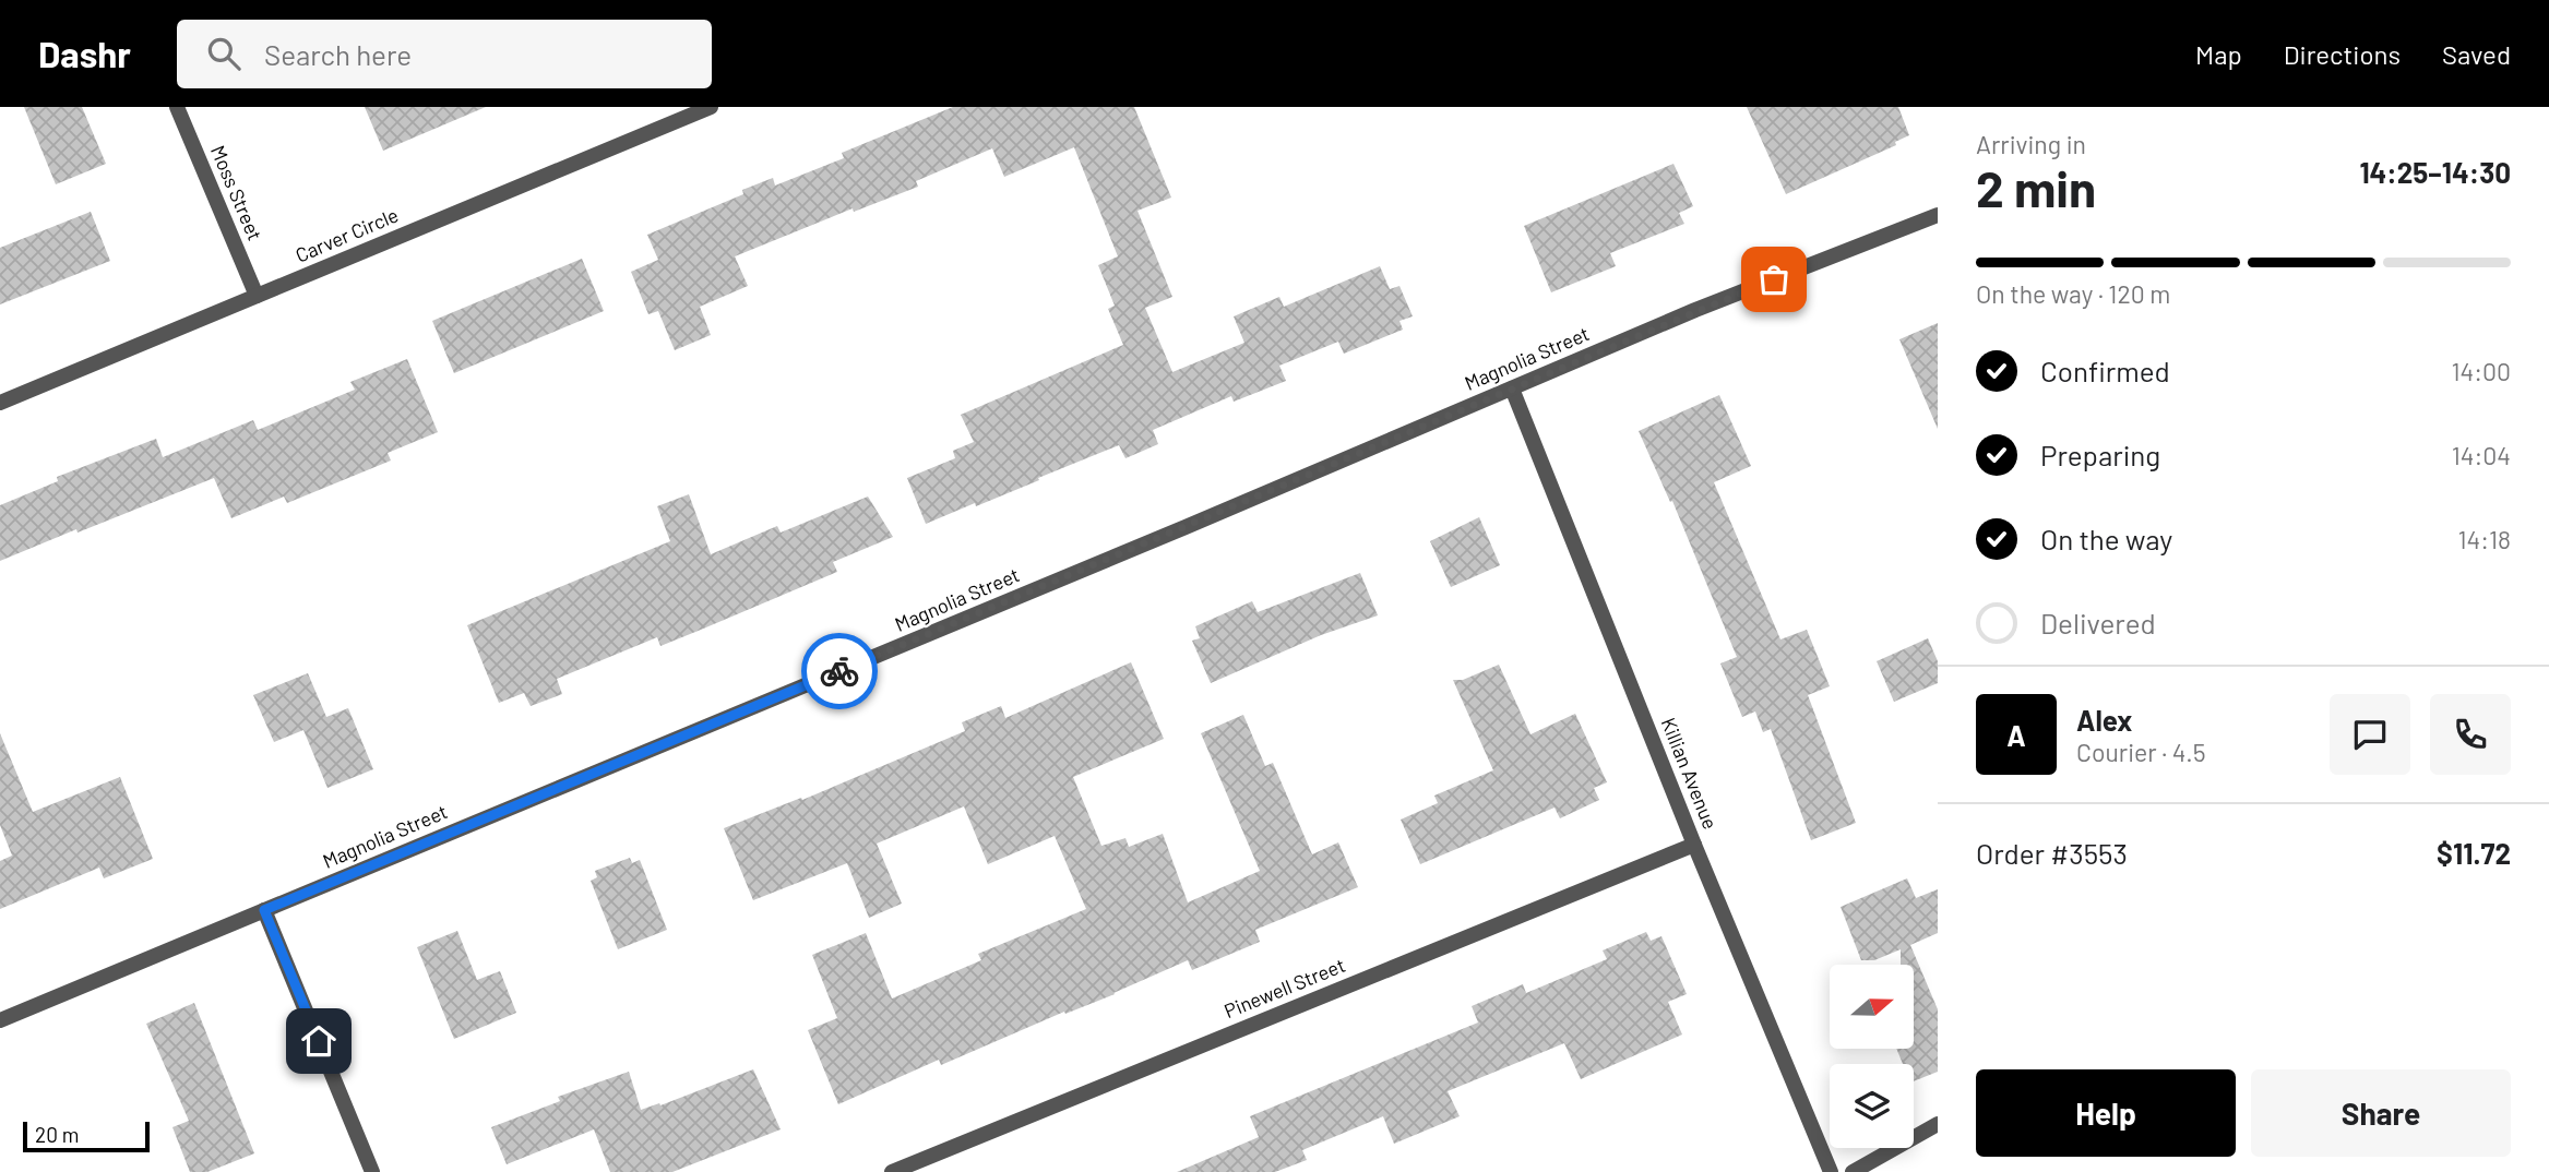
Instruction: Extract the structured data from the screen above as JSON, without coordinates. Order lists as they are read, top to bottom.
{
  "streets": {
    "street": [
      "Moss Street",
      "Carver Circle",
      "Magnolia Street",
      "Killian Avenue",
      "Pinewell Street"
    ]
  },
  "crossings": [
    ["Moss Street", "Carver Circle"],
    ["Magnolia Street", "Killian Avenue"],
    ["Killian Avenue", "Pinewell Street"]
  ],
  "scale_bar": "20 m",
  "north": "right",
  "page": {
    "header": "Dashr",
    "search": "Search here",
    "nav": ["Map", "Directions", "Saved"],
    "heading": ["2 min", "Arriving in", "14:25–14:30"],
    "panel": [
      "Alex",
      "Courier · 4.5",
      "Order #3553",
      "$11.72"
    ],
    "bar": "On the way · 120 m",
    "list": [
      ["Confirmed", "14:00"],
      ["Preparing", "14:04"],
      ["On the way", "14:18"],
      "Delivered"
    ],
    "round": "A",
    "buttons": ["Help", "Share"],
    "scale": "20 m"
  }
}
